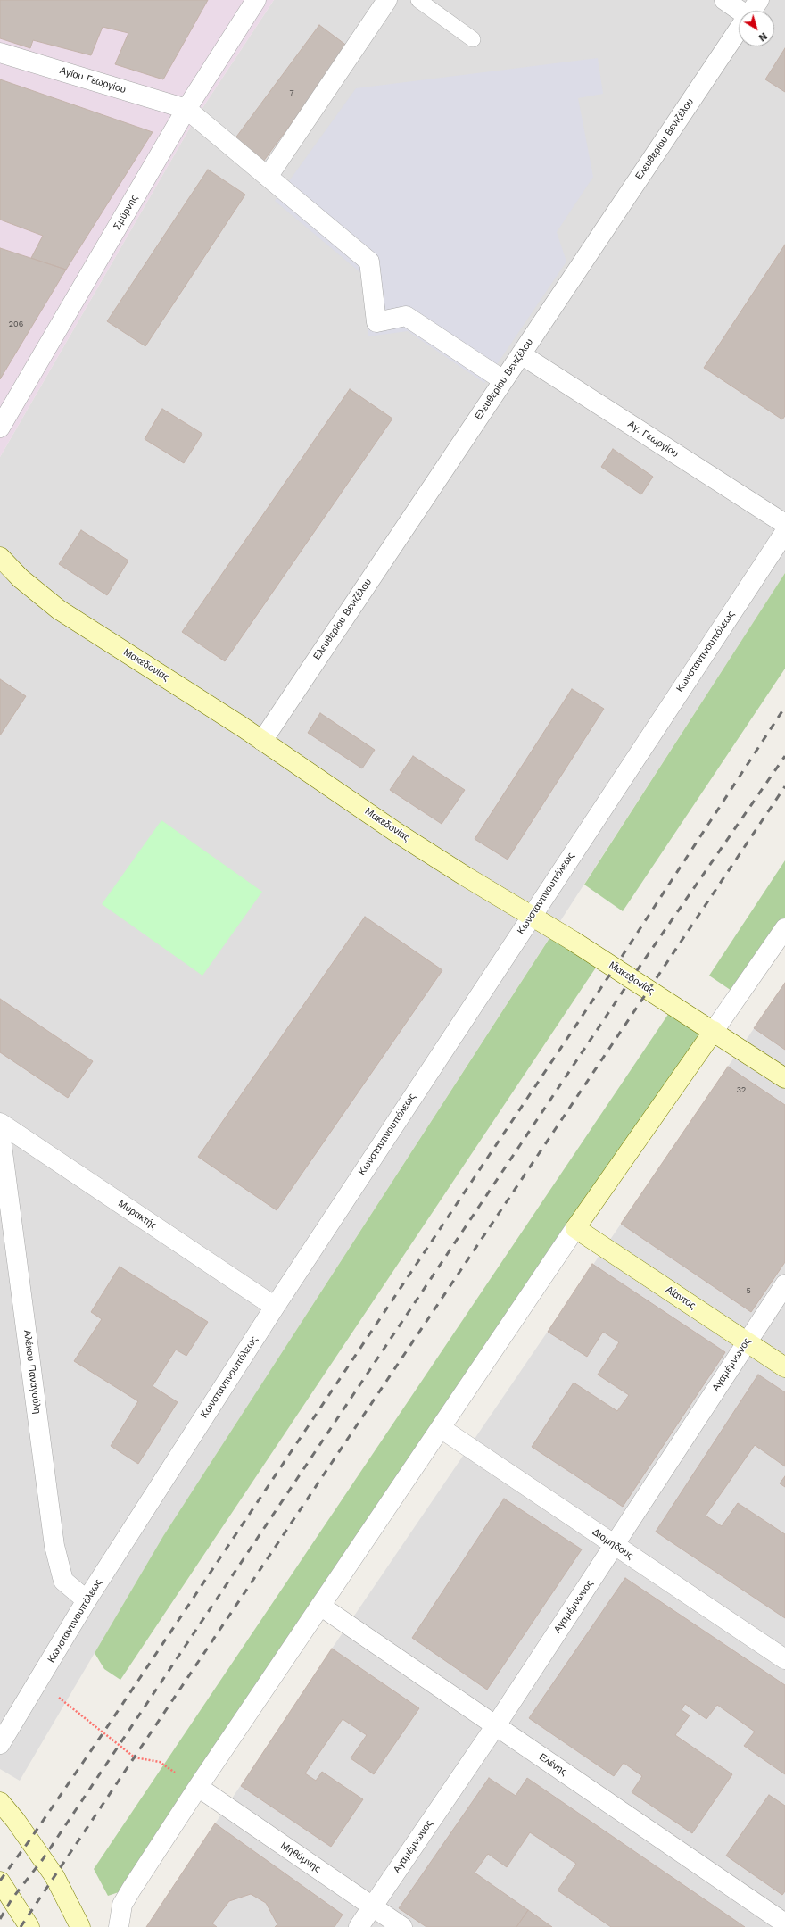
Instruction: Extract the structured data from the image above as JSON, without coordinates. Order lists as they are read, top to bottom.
{
  "streets": {
    "street": [
      "Αγίου Γεωργίου",
      "Ελευθερίου Βενιζέλου",
      "Σμύρνης",
      "Αγ. Γεωργίου",
      "Κωνσταντινουπόλεως",
      "Μακεδονίας",
      "Μυρακτής",
      "Αίαντος",
      "Αγαμέμνωνος",
      "Αλέκου Παναγούλη",
      "Διομήδους",
      "Ελένης",
      "Μηθύμνης"
    ]
  },
  "crossings": [
    ["Αγίου Γεωργίου", "Σμύρνης"],
    ["Ελευθερίου Βενιζέλου", "Αγ. Γεωργίου"],
    ["Ελευθερίου Βενιζέλου", "Μακεδονίας"],
    ["Κωνσταντινουπόλεως", "Μακεδονίας"],
    ["Κωνσταντινουπόλεως", "Μυρακτής"],
    ["Κωνσταντινουπόλεως", "Αλέκου Παναγούλη"],
    ["Αίαντος", "Αγαμέμνωνος"],
    ["Αγαμέμνωνος", "Διομήδους"],
    ["Αγαμέμνωνος", "Ελένης"],
    ["Αγαμέμνωνος", "Μηθύμνης"]
  ],
  "house_numbers": [
    "7",
    "206",
    "32",
    "5"
  ],
  "north": "bottom right"
}
